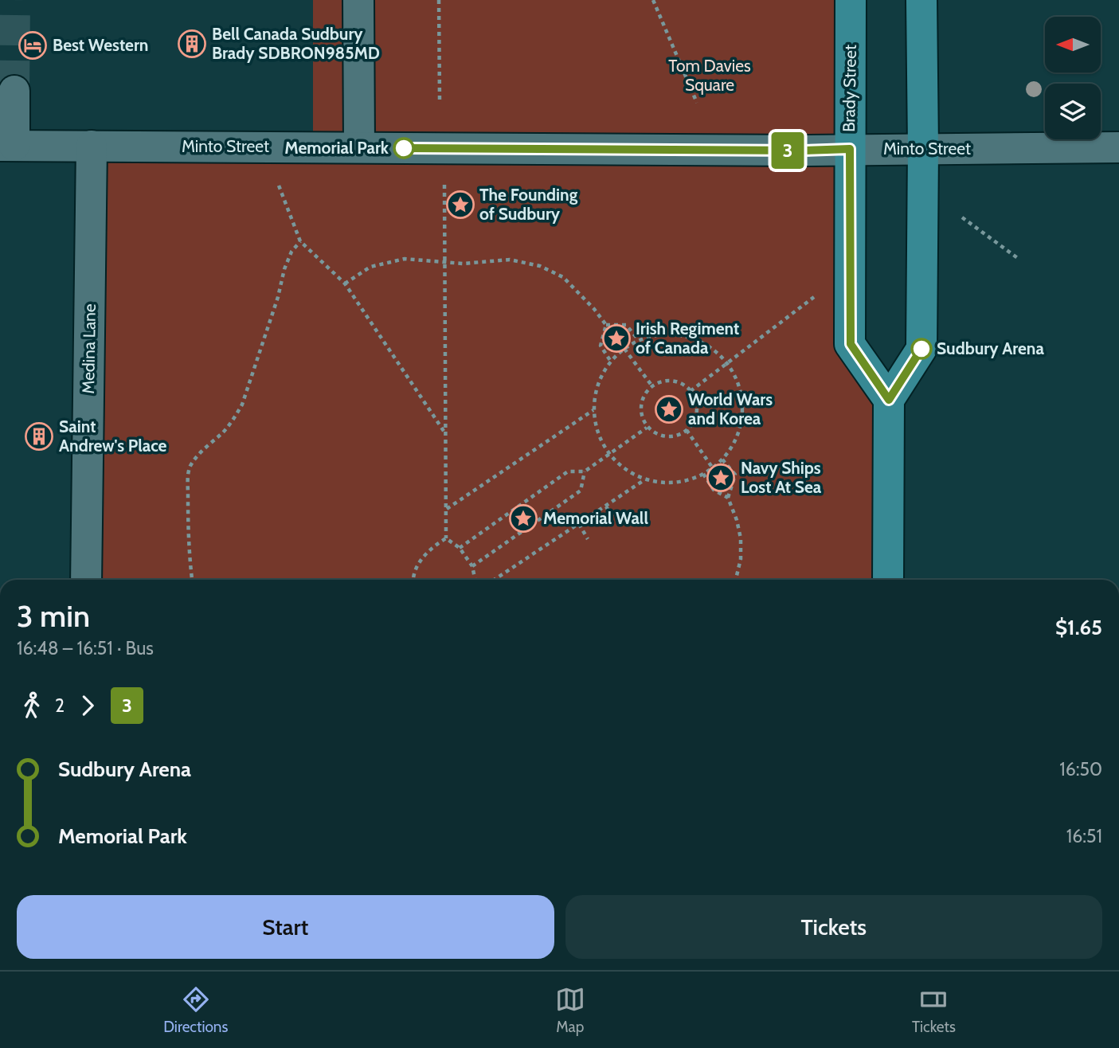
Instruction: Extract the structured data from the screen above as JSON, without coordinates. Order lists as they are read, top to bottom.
{
  "streets": {
    "main road": ["Brady Street"],
    "street": ["Minto Street", "Medina Lane"]
  },
  "crossings": [
    ["Brady Street", "Minto Street"],
    ["Minto Street", "Medina Lane"]
  ],
  "parks": ["Tom Davies Square"],
  "places": {
    "building": ["Bell Canada Sudbury Brady SDBRON985MD", "Saint Andrew's Place"],
    "hotel": ["Best Western"],
    "other": ["Memorial Park", "Sudbury Arena"],
    "place": [
      "The Founding of Sudbury",
      "Irish Regiment of Canada",
      "World Wars and Korea",
      "Navy Ships Lost At Sea",
      "Memorial Wall"
    ]
  },
  "lines": ["bus line 3"],
  "north": "left",
  "page": {
    "on_map": "3",
    "heading": ["3 min", "16:48 – 16:51 · Bus", "$1.65"],
    "legs": ["2", "3"],
    "list": [
      {
        "name": "Sudbury Arena",
        "value": "16:50"
      },
      {
        "name": "Memorial Park",
        "value": "16:51"
      }
    ],
    "buttons": ["Start", "Tickets"],
    "tabs": ["Directions", "Map", "Tickets"]
  }
}
